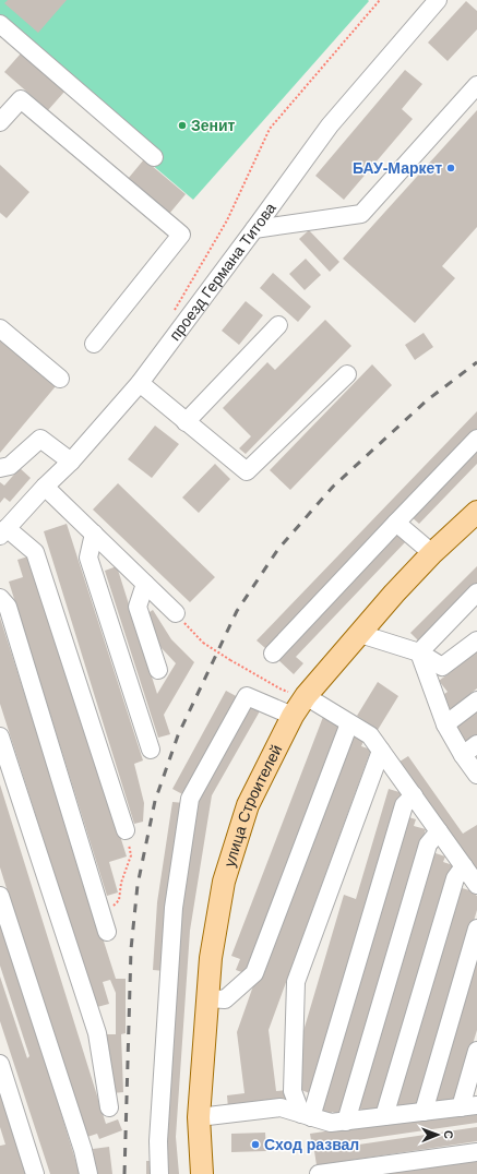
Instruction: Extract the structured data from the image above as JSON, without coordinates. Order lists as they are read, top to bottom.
{
  "streets": {
    "main road": ["улица Строителей"],
    "street": ["проезд Германа Титова"]
  },
  "places": ["Зенит", "БАУ-Маркет", "Сход развал"],
  "north": "right"
}
